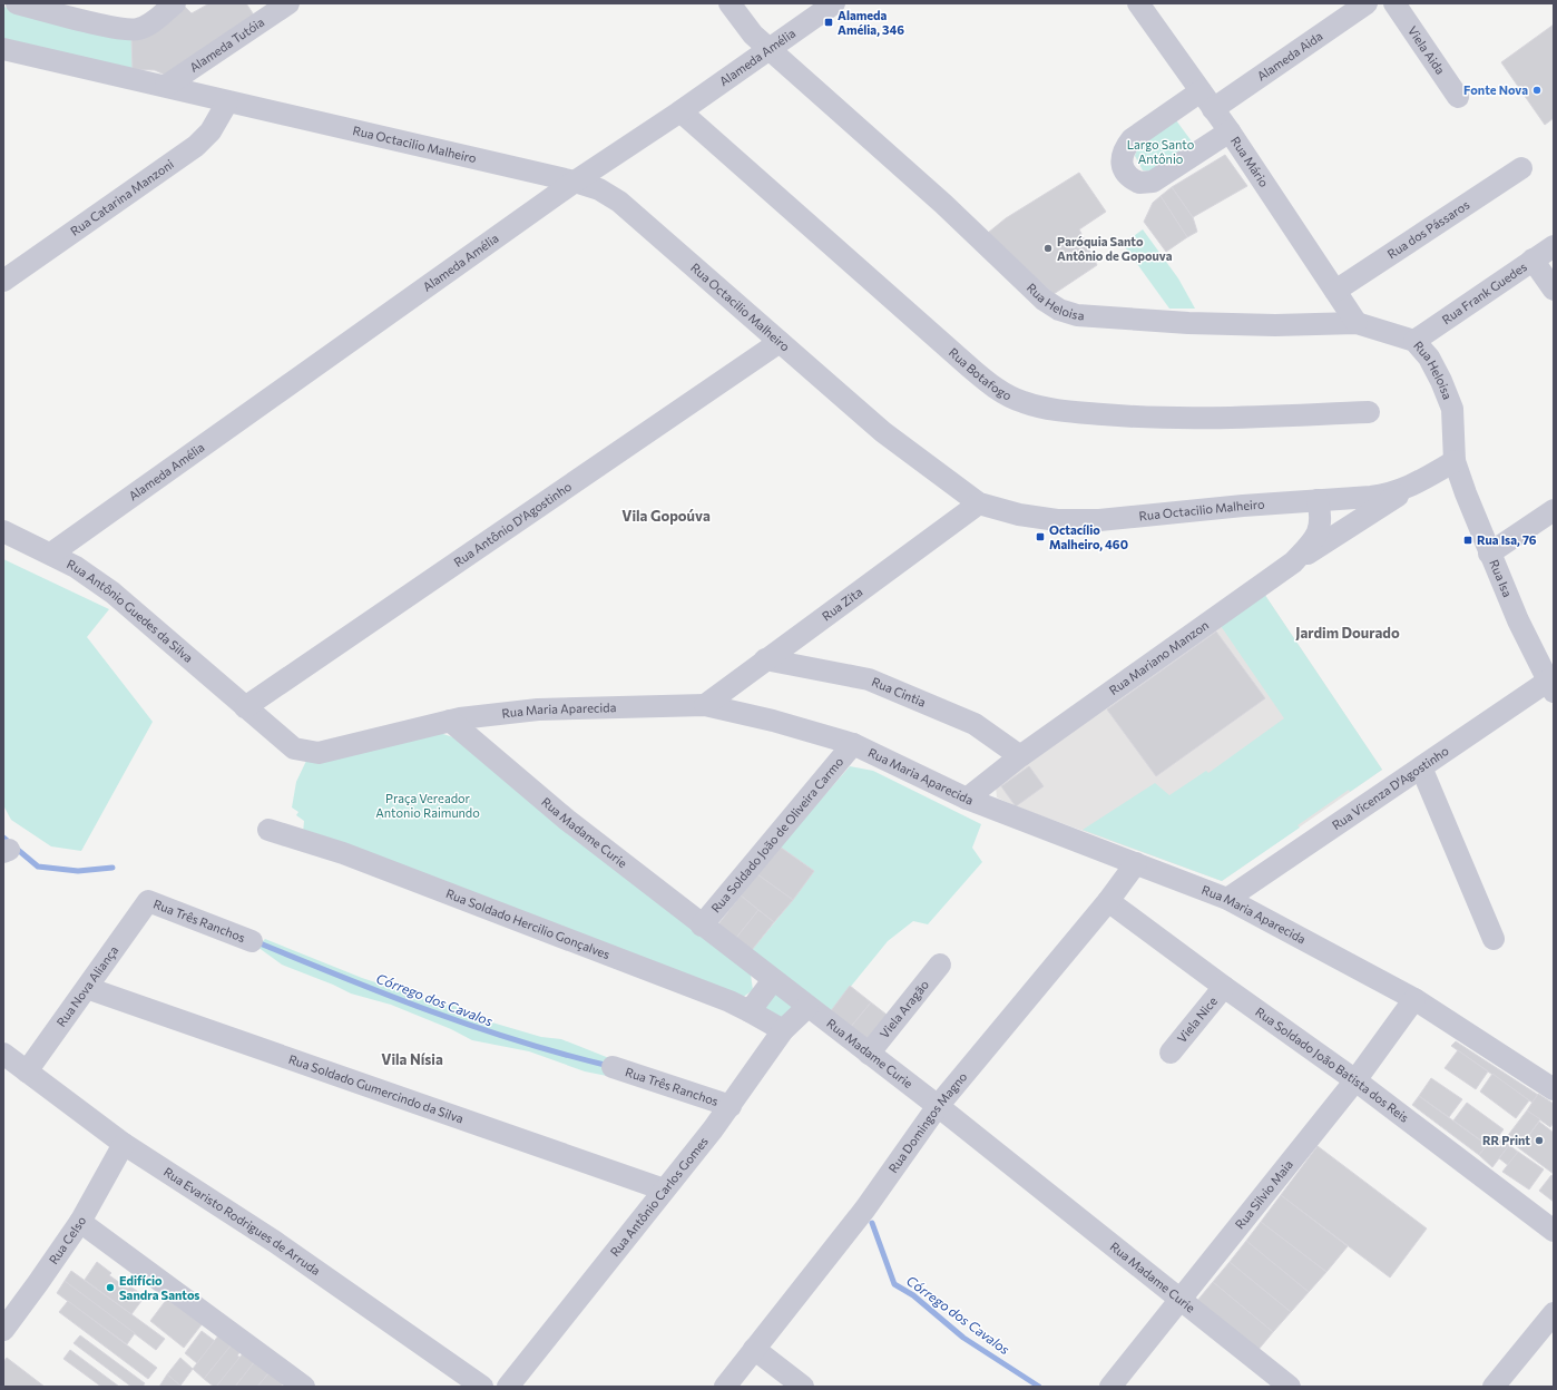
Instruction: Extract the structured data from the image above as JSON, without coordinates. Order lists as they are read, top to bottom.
{
  "streets": {
    "street": [
      "Alameda Tutóia",
      "Viela Aida",
      "Alameda Aida",
      "Alameda Amélia",
      "Rua Octacilio Malheiro",
      "Rua Mário",
      "Rua Catarina Manzoni",
      "Rua dos Pássaros",
      "Rua Frank Guedes",
      "Rua Heloisa",
      "Rua Botafogo",
      "Rua Antônio D'Agostinho",
      "Rua Isa",
      "Rua Zita",
      "Rua Antônio Guedes da Silva",
      "Rua Mariano Manzon",
      "Rua Cintia",
      "Rua Maria Aparecida",
      "Rua Vicenza D'Agostinho",
      "Rua Madame Curie",
      "Rua Soldado João de Oliveira Carmo",
      "Rua Três Ranchos",
      "Rua Soldado Hercilio Gonçalves",
      "Rua Nova Aliança",
      "Viela Aragão",
      "Viela Nice",
      "Rua Soldado João Batista dos Reis",
      "Rua Soldado Gumercindo da Silva",
      "Rua Domingos Magno",
      "Rua Silvio Maia",
      "Rua Antônio Carlos Gomes",
      "Rua Evaristo Rodrigues de Arruda",
      "Rua Celso"
    ]
  },
  "crossings": [
    ["Alameda Tutóia", "Rua Octacilio Malheiro"],
    ["Alameda Aida", "Rua Mário"],
    ["Alameda Amélia", "Rua Octacilio Malheiro"],
    ["Alameda Amélia", "Rua Heloisa"],
    ["Alameda Amélia", "Rua Botafogo"],
    ["Alameda Amélia", "Rua Antônio Guedes da Silva"],
    ["Rua Octacilio Malheiro", "Rua Catarina Manzoni"],
    ["Rua Octacilio Malheiro", "Rua Antônio D'Agostinho"],
    ["Rua Octacilio Malheiro", "Rua Isa"],
    ["Rua Octacilio Malheiro", "Rua Zita"],
    ["Rua Octacilio Malheiro", "Rua Mariano Manzon"],
    ["Rua Mário", "Rua dos Pássaros"],
    ["Rua Mário", "Rua Heloisa"],
    ["Rua Frank Guedes", "Rua Heloisa"],
    ["Rua Heloisa", "Rua Isa"],
    ["Rua Antônio D'Agostinho", "Rua Antônio Guedes da Silva"],
    ["Rua Antônio D'Agostinho", "Rua Maria Aparecida"],
    ["Rua Isa", "Rua Vicenza D'Agostinho"],
    ["Rua Zita", "Rua Cintia"],
    ["Rua Zita", "Rua Maria Aparecida"],
    ["Rua Antônio Guedes da Silva", "Rua Maria Aparecida"],
    ["Rua Mariano Manzon", "Rua Cintia"],
    ["Rua Mariano Manzon", "Rua Maria Aparecida"],
    ["Rua Maria Aparecida", "Rua Vicenza D'Agostinho"],
    ["Rua Maria Aparecida", "Rua Madame Curie"],
    ["Rua Maria Aparecida", "Rua Soldado João de Oliveira Carmo"],
    ["Rua Maria Aparecida", "Rua Domingos Magno"],
    ["Rua Maria Aparecida", "Rua Silvio Maia"],
    ["Rua Madame Curie", "Rua Soldado João de Oliveira Carmo"],
    ["Rua Madame Curie", "Viela Aragão"],
    ["Rua Madame Curie", "Rua Domingos Magno"],
    ["Rua Madame Curie", "Rua Silvio Maia"],
    ["Rua Madame Curie", "Rua Antônio Carlos Gomes"],
    ["Rua Três Ranchos", "Rua Nova Aliança"],
    ["Rua Três Ranchos", "Rua Antônio Carlos Gomes"],
    ["Rua Soldado Hercilio Gonçalves", "Rua Antônio Carlos Gomes"],
    ["Rua Nova Aliança", "Rua Soldado Gumercindo da Silva"],
    ["Rua Nova Aliança", "Rua Evaristo Rodrigues de Arruda"],
    ["Viela Nice", "Rua Soldado João Batista dos Reis"],
    ["Rua Soldado João Batista dos Reis", "Rua Domingos Magno"],
    ["Rua Soldado João Batista dos Reis", "Rua Silvio Maia"],
    ["Rua Soldado Gumercindo da Silva", "Rua Antônio Carlos Gomes"],
    ["Rua Evaristo Rodrigues de Arruda", "Rua Celso"]
  ],
  "districts": ["Vila Gopoúva", "Jardim Dourado", "Vila Nísia"],
  "water": ["Córrego dos Cavalos"],
  "parks": ["Largo Santo Antônio", "Praça Vereador Antonio Raimundo"],
  "places": {
    "transit": ["Alameda Amélia, 346", "Octacílio Malheiro, 460", "Rua Isa, 76"],
    "other": [
      "Fonte Nova",
      "Paróquia Santo Antônio de Gopouva",
      "RR Print",
      "Edifício Sandra Santos"
    ]
  }
}
